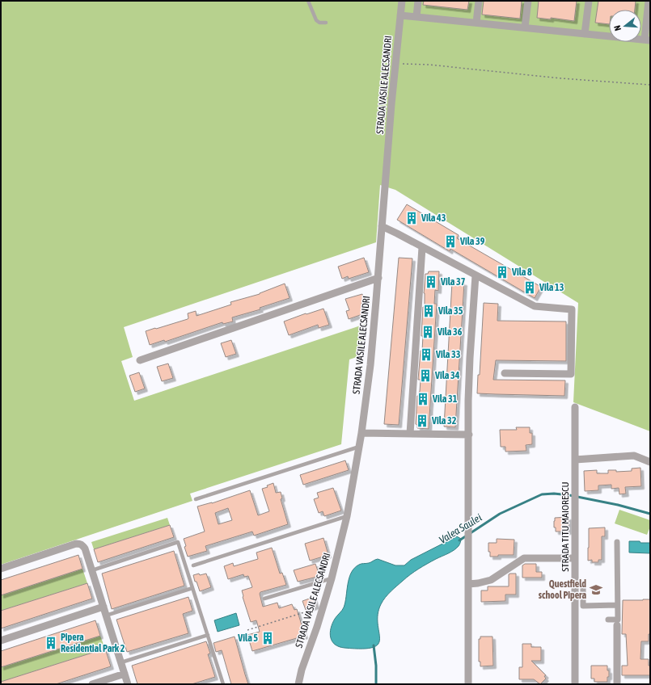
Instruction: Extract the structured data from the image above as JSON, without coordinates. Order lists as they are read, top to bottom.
{
  "streets": {
    "street": ["STRADA VASILE ALECSANDRI", "STRADA TITU MAIORESCU"]
  },
  "water": ["Valea Saulei"],
  "places": {
    "building": [
      "Vila 43",
      "Vila 39",
      "Vila 8",
      "Vila 37",
      "Vila 13",
      "Vila 35",
      "Vila 36",
      "Vila 33",
      "Vila 34",
      "Vila 31",
      "Vila 32",
      "Vila 5",
      "Pipera Residential Park 2"
    ],
    "school or university": ["Questfield school Pipera"]
  },
  "north": "left"
}
